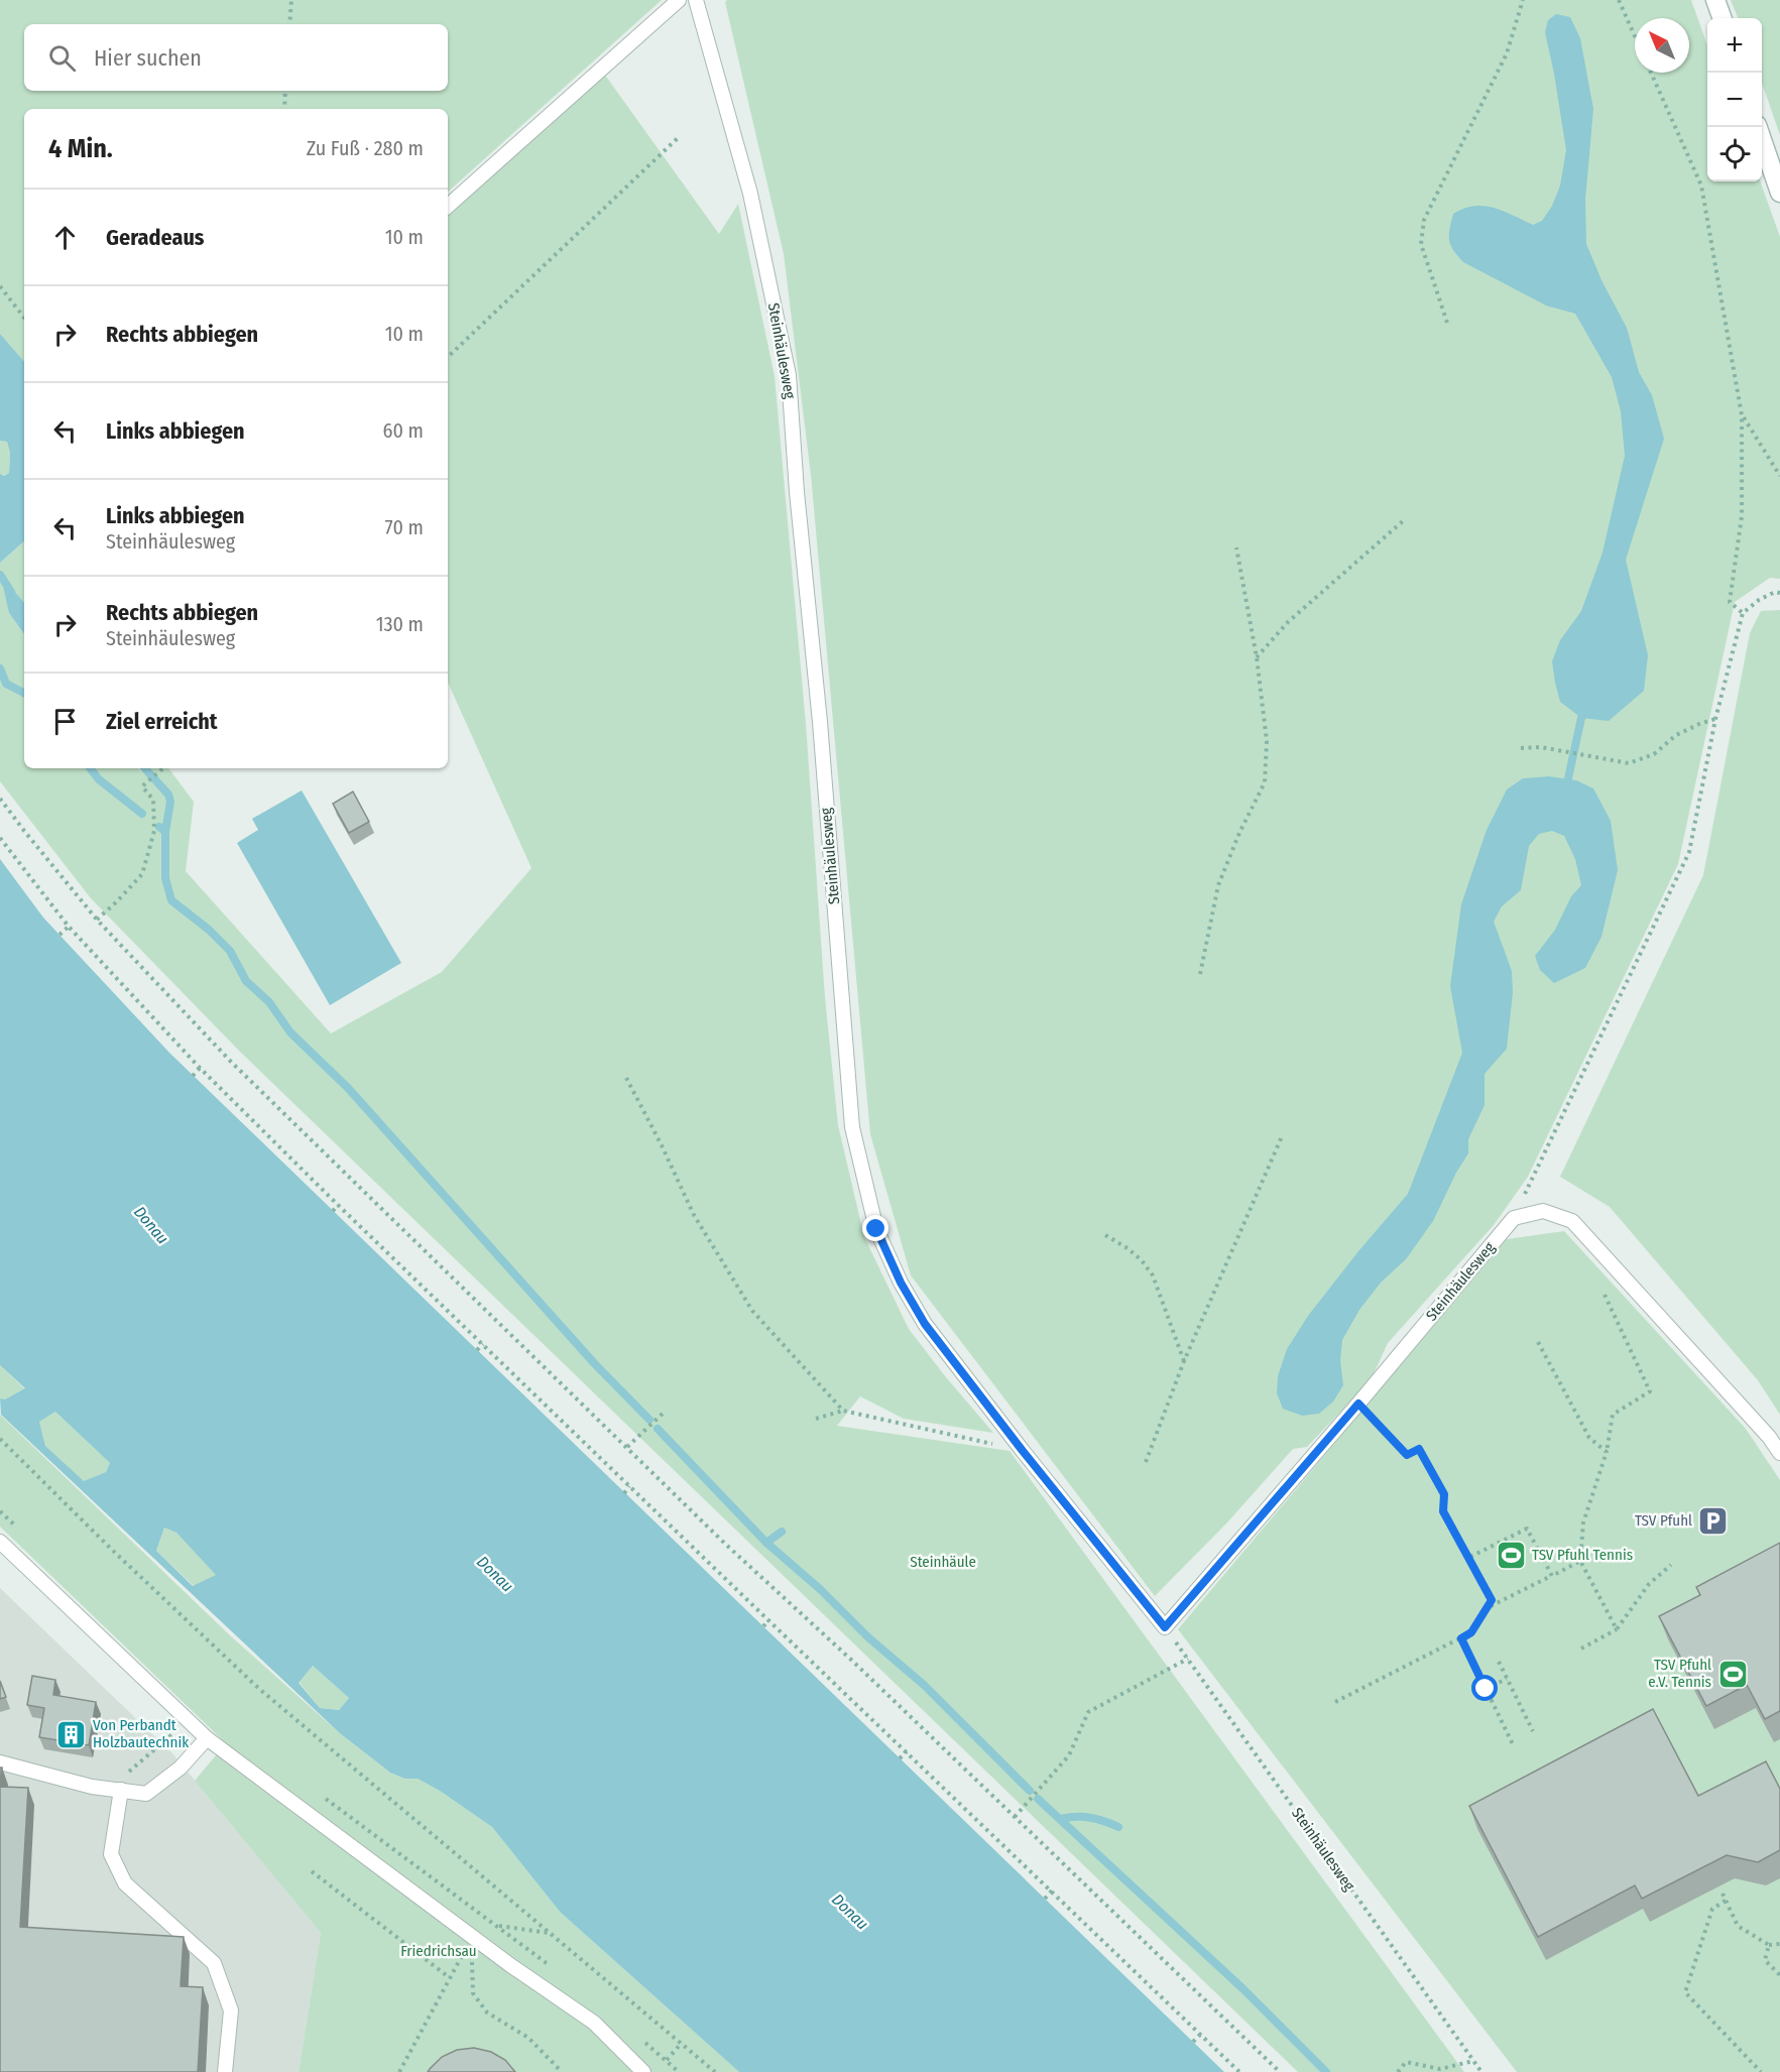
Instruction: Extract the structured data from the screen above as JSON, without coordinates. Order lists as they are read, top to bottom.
{
  "streets": {
    "lane": ["Steinhäulesweg"]
  },
  "water": ["Donau"],
  "parks": ["Steinhäule", "Friedrichsau"],
  "places": {
    "parking": ["TSV Pfuhl"],
    "sports": ["TSV Pfuhl Tennis", "TSV Pfuhl e.V. Tennis"],
    "building": ["Von Perbandt Holzbautechnik"]
  },
  "north": "top left",
  "page": {
    "map_buttons": ["+", "−"],
    "search": "Hier suchen",
    "heading": ["4 Min.", "Zu Fuß · 280 m"],
    "list": [
      ["Geradeaus", "10 m"],
      ["Rechts abbiegen", "10 m"],
      ["Links abbiegen", "60 m"],
      ["Links abbiegen", "Steinhäulesweg", "70 m"],
      ["Rechts abbiegen", "Steinhäulesweg", "130 m"],
      "Ziel erreicht"
    ]
  }
}
